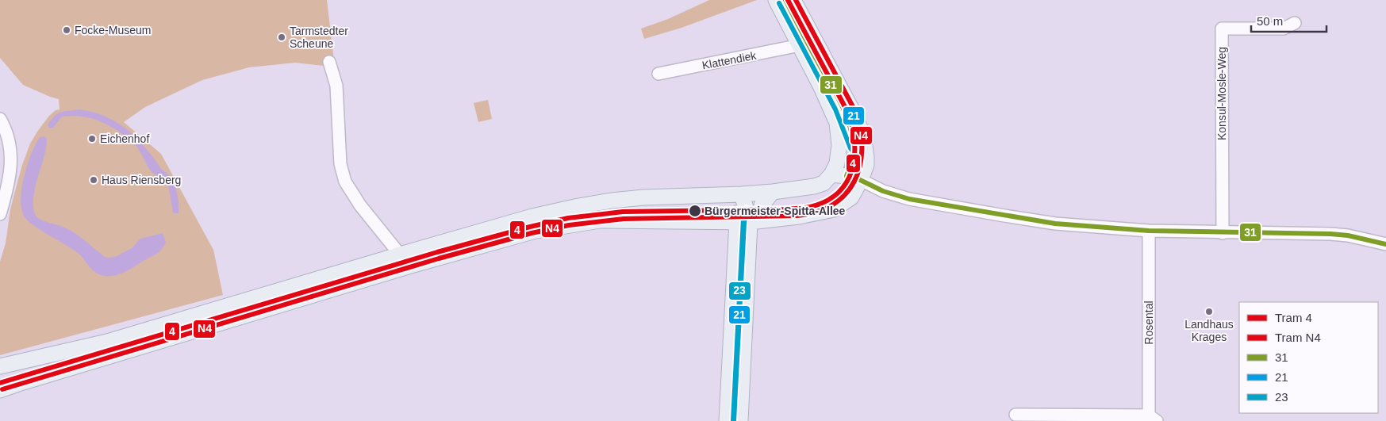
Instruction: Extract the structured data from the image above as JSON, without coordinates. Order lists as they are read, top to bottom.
{
  "streets": {
    "street": ["Klattendiek", "Konsul-Mosle-Weg", "Rosental"]
  },
  "places": [
    "Focke-Museum",
    "Tarmstedter Scheune",
    "Eichenhof",
    "Haus Riensberg",
    "Bürgermeister-Spitta-Allee",
    "Landhaus Krages"
  ],
  "lines": [
    "tram line 4",
    "tram line N4",
    "transit line 31",
    "transit line 21",
    "transit line 23"
  ],
  "legend": [
    "Tram 4",
    "Tram N4",
    "31",
    "21",
    "23"
  ],
  "scale_bar": "50 m"
}
